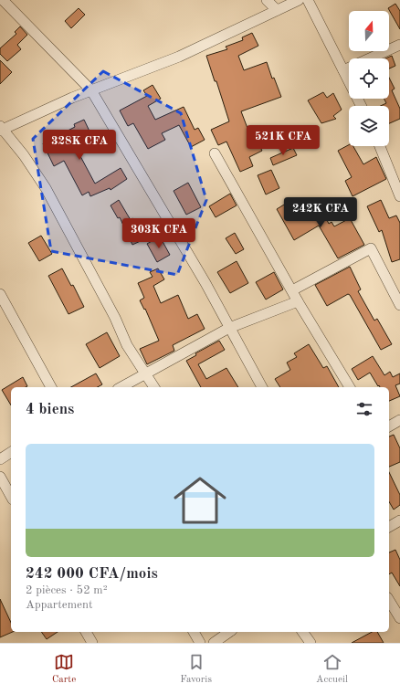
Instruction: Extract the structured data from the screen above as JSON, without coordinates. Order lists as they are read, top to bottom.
{
  "north": "top",
  "page": {
    "price": [
      "521K CFA",
      "328K CFA",
      "242K CFA",
      "303K CFA"
    ],
    "heading": "4 biens",
    "list": [
      {
        "name": "242 000 CFA/mois",
        "note": "2 pièces · 52 m² · Appartement"
      }
    ],
    "tabs": ["Carte", "Favoris", "Accueil"]
  }
}
